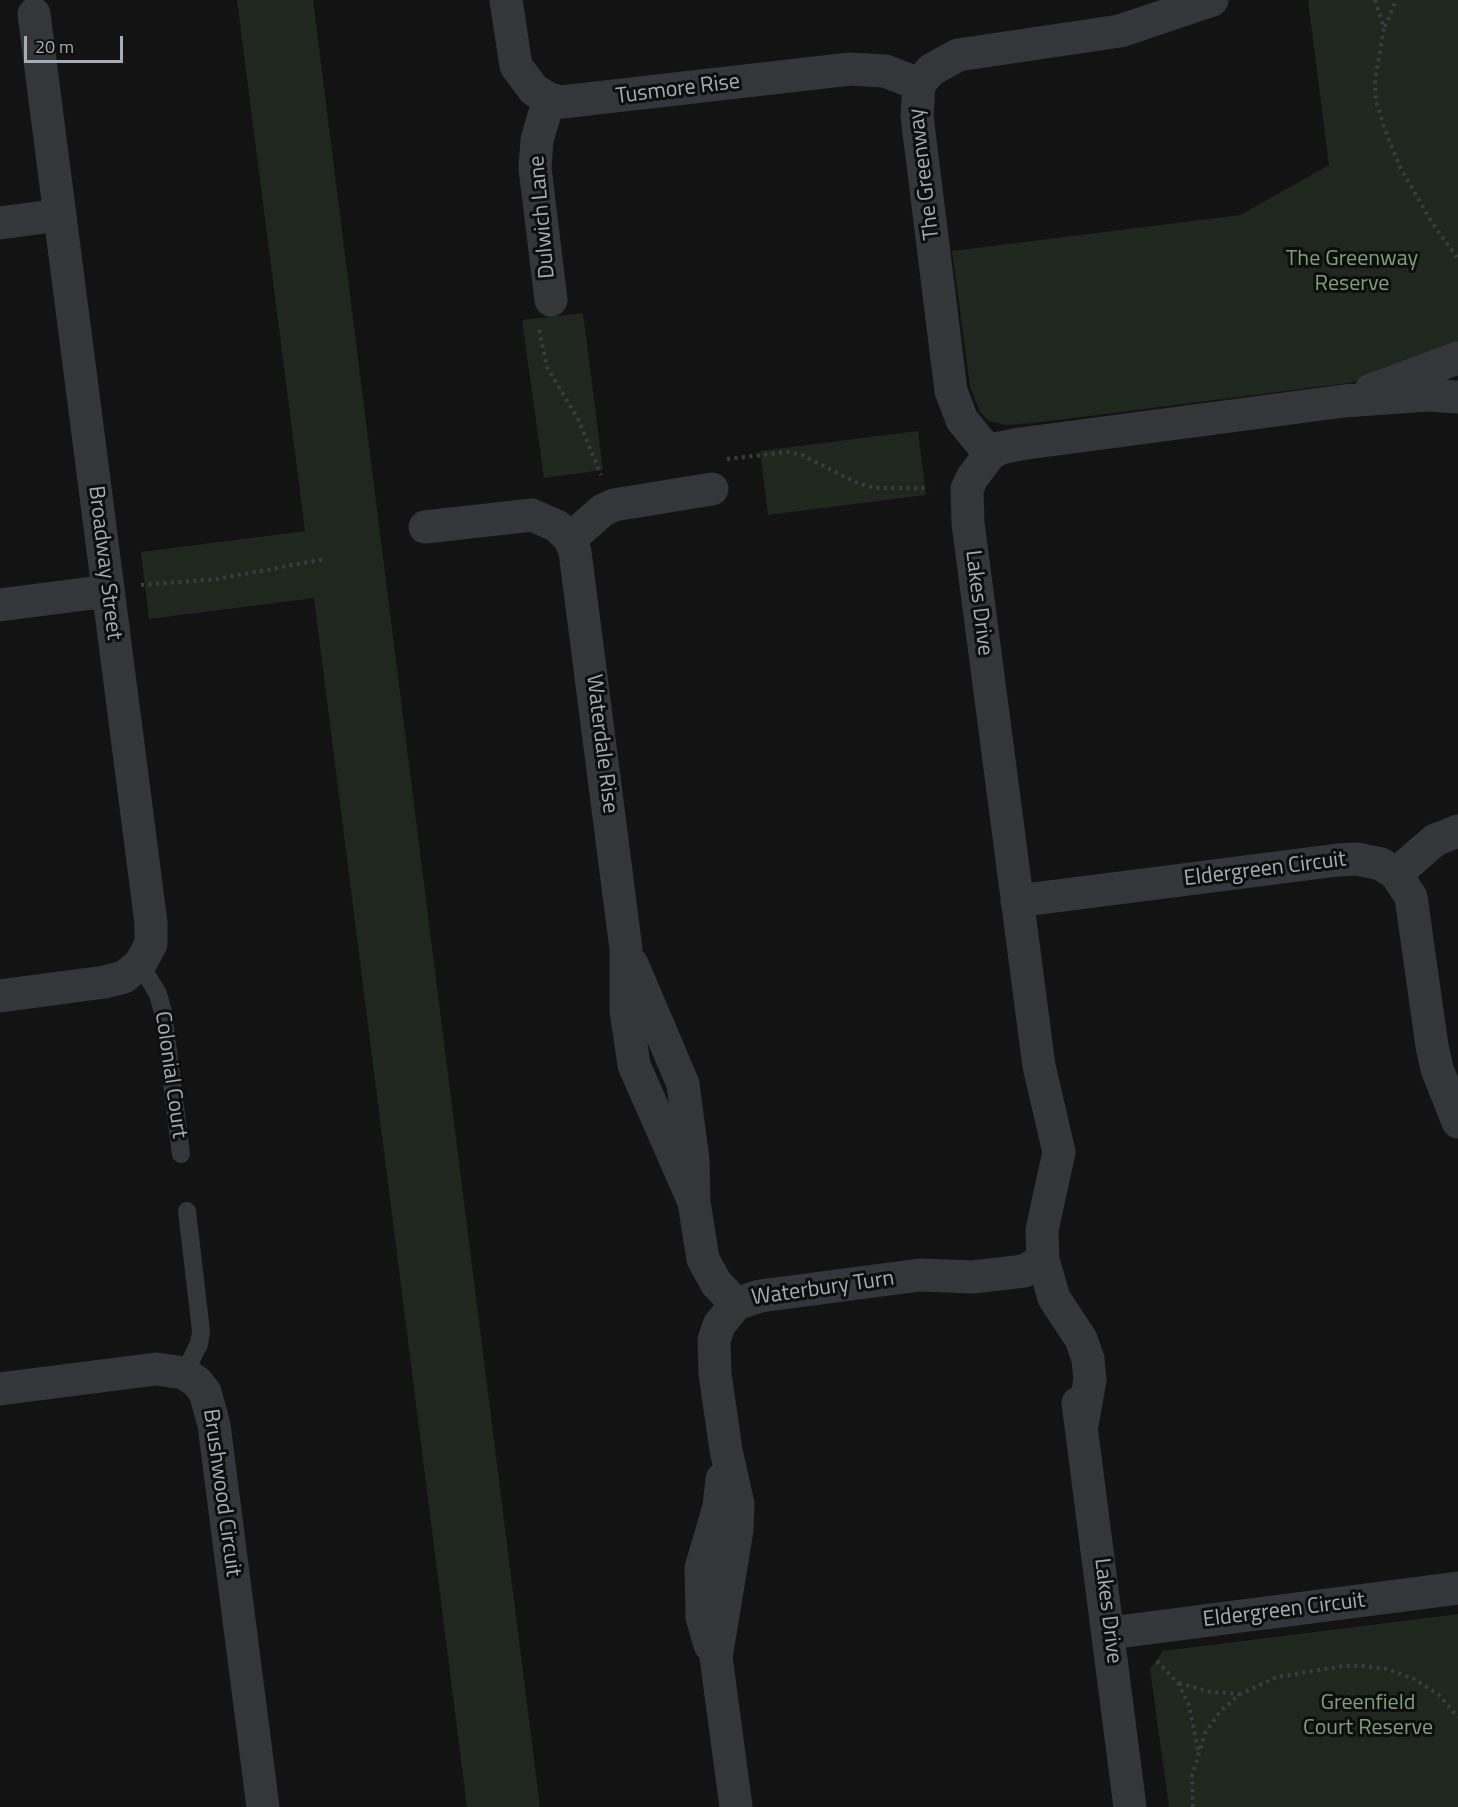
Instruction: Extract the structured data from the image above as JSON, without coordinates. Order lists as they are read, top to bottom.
{
  "streets": {
    "street": [
      "Tusmore Rise",
      "The Greenway",
      "Dulwich Lane",
      "Broadway Street",
      "Lakes Drive",
      "Waterdale Rise",
      "Eldergreen Circuit",
      "Waterbury Turn",
      "Brushwood Circuit"
    ],
    "lane": ["Colonial Court"]
  },
  "crossings": [
    ["Tusmore Rise", "The Greenway"],
    ["Tusmore Rise", "Dulwich Lane"],
    ["The Greenway", "Lakes Drive"],
    ["Broadway Street", "Colonial Court"],
    ["Lakes Drive", "Eldergreen Circuit"],
    ["Lakes Drive", "Waterbury Turn"],
    ["Waterdale Rise", "Waterbury Turn"]
  ],
  "parks": ["The Greenway Reserve", "Greenfield Court Reserve"],
  "scale_bar": "20 m"
}
